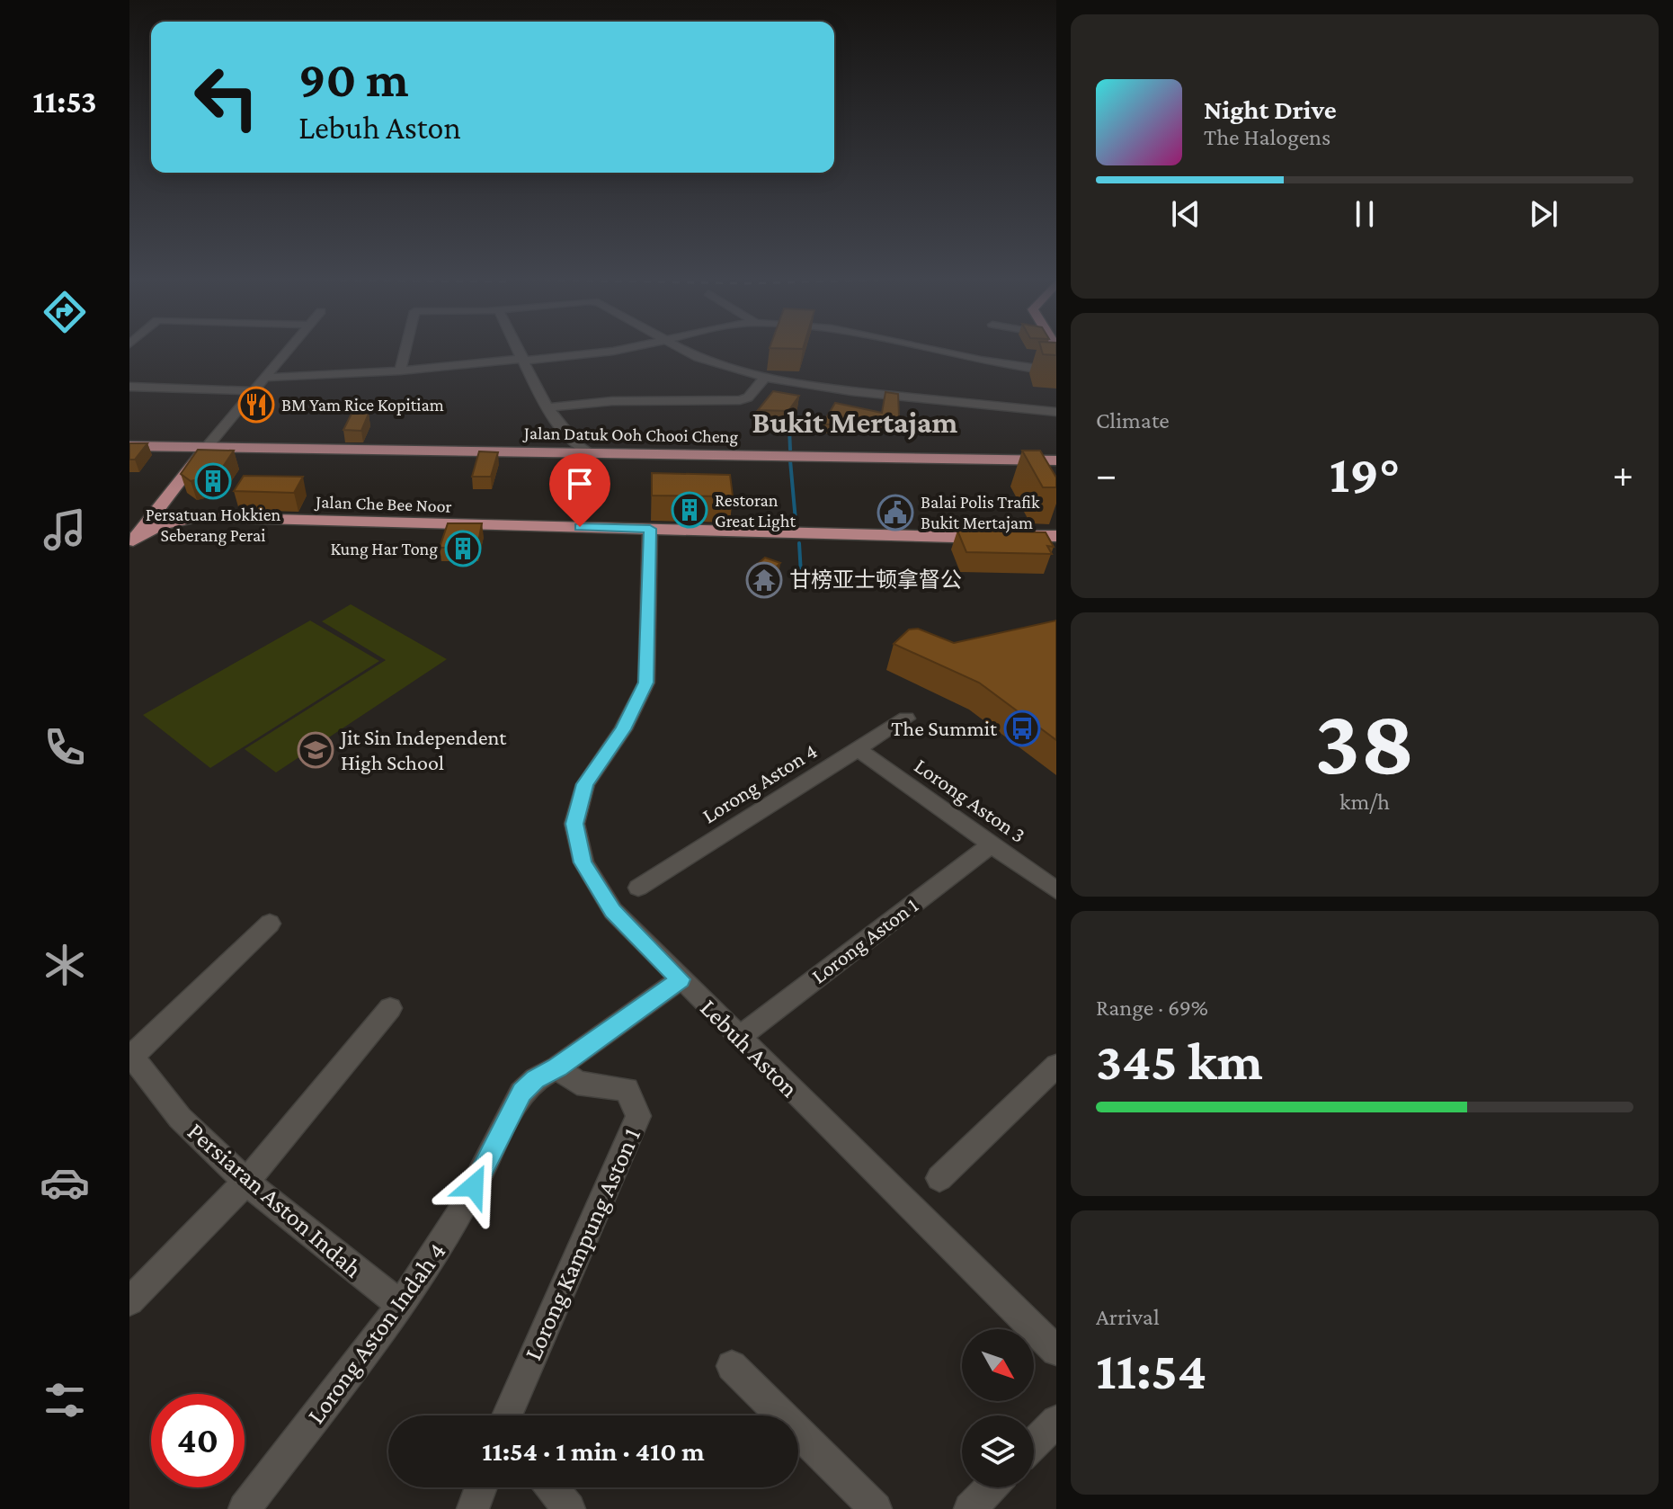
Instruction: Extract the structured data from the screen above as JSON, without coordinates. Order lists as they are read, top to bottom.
{
  "streets": {
    "main road": ["Jalan Datuk Ooh Chooi Cheng", "Jalan Che Bee Noor"],
    "street": [
      "Lorong Aston 4",
      "Lorong Aston 3",
      "Lorong Aston 1",
      "Lebuh Aston",
      "Persiaran Aston Indah",
      "Lorong Kampung Aston 1",
      "Lorong Aston Indah 4"
    ]
  },
  "crossings": [
    ["Jalan Che Bee Noor", "Lebuh Aston"],
    ["Lorong Aston 4", "Lorong Aston 3"],
    ["Lorong Aston 3", "Lorong Aston 1"],
    ["Lorong Aston 1", "Lebuh Aston"],
    ["Lebuh Aston", "Lorong Aston Indah 4"],
    ["Persiaran Aston Indah", "Lorong Aston Indah 4"],
    ["Lorong Kampung Aston 1", "Lorong Aston Indah 4"]
  ],
  "districts": ["Bukit Mertajam"],
  "places": {
    "restaurant": ["BM Yam Rice Kopitiam"],
    "building": ["Persatuan Hokkien Seberang Perai", "Restoran Great Light", "Kung Har Tong"],
    "public building": ["Balai Polis Trafik Bukit Mertajam"],
    "temple": ["甘榜亚士顿拿督公"],
    "bus stop": ["The Summit"],
    "school or university": ["Jit Sin Independent High School"]
  },
  "north": "bottom right",
  "page": {
    "tabs": "11:53",
    "turn": ["90 m", "Lebuh Aston"],
    "song": ["Night Drive", "The Halogens"],
    "tile": [
      "Climate",
      ["38", "km/h"],
      ["Range · 69%", "345 km"],
      ["Arrival", "11:54"]
    ],
    "heat": ["−", "19°", "+"],
    "limit": "40",
    "trip": "11:54 · 1 min · 410 m"
  }
}
